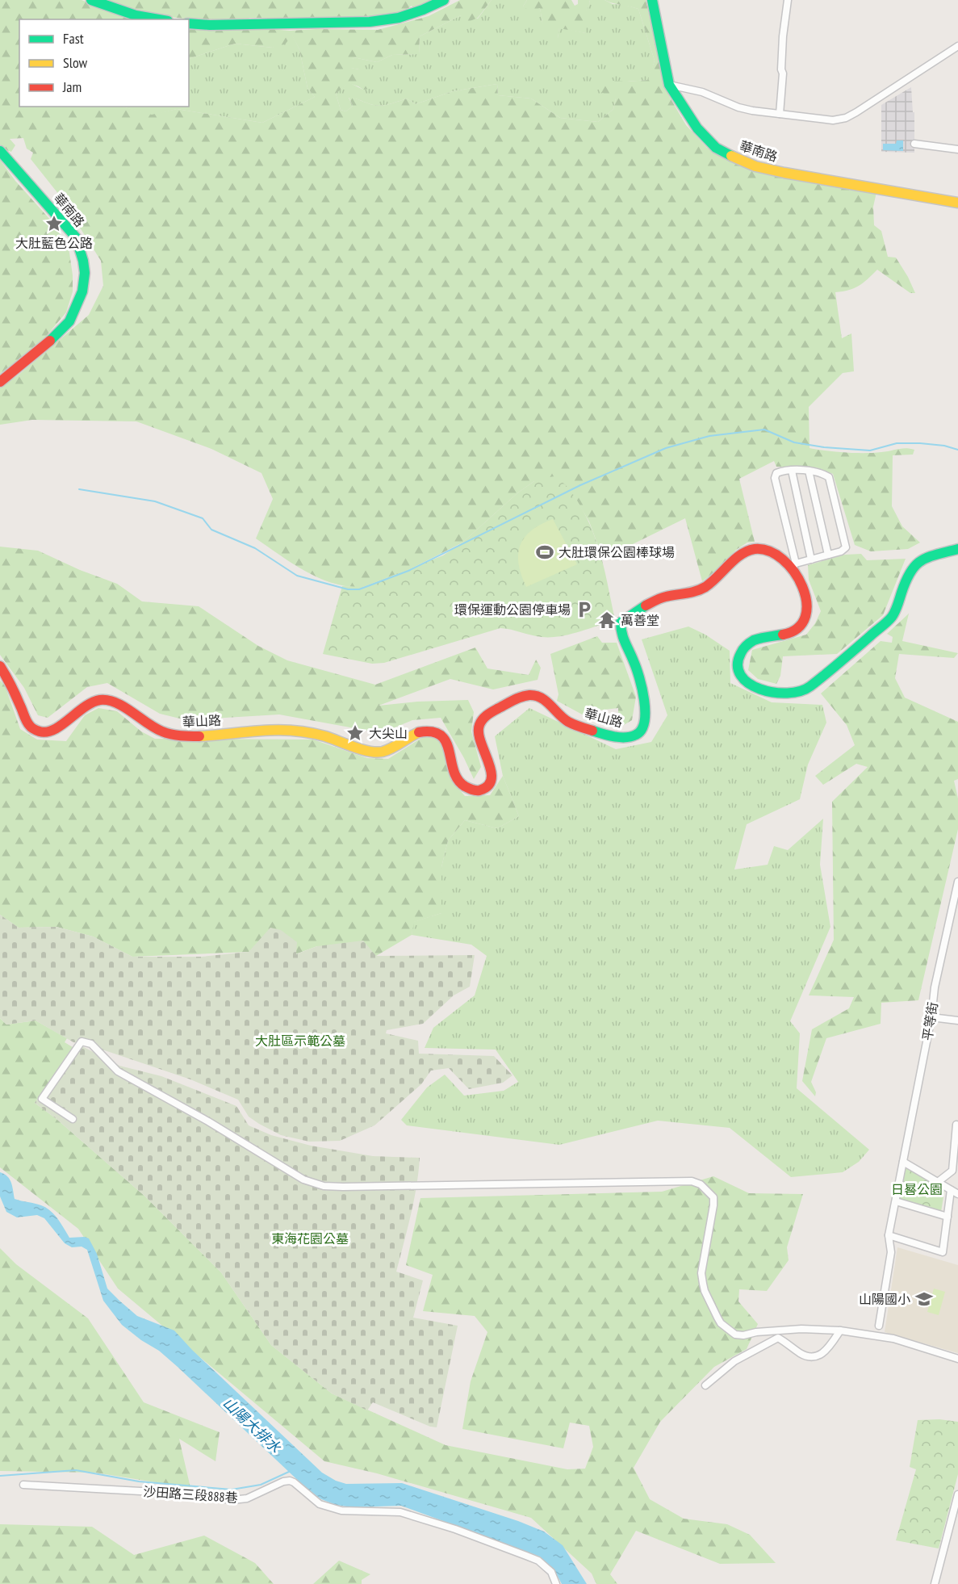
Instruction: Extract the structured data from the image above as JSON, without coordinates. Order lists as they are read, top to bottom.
{
  "streets": {
    "street": [
      "華南路",
      "華山路",
      "平等街",
      "沙田路三段888巷"
    ]
  },
  "water": ["山陽大排水"],
  "parks": ["大肚區示範公墓", "日晷公園", "東海花園公墓"],
  "places": {
    "place": ["大肚藍色公路", "大尖山"],
    "sports": ["大肚環保公園棒球場"],
    "parking": ["環保運動公園停車場"],
    "temple": ["萬善堂"],
    "school or university": ["山陽國小"]
  },
  "legend": ["Fast", "Slow", "Jam"]
}
